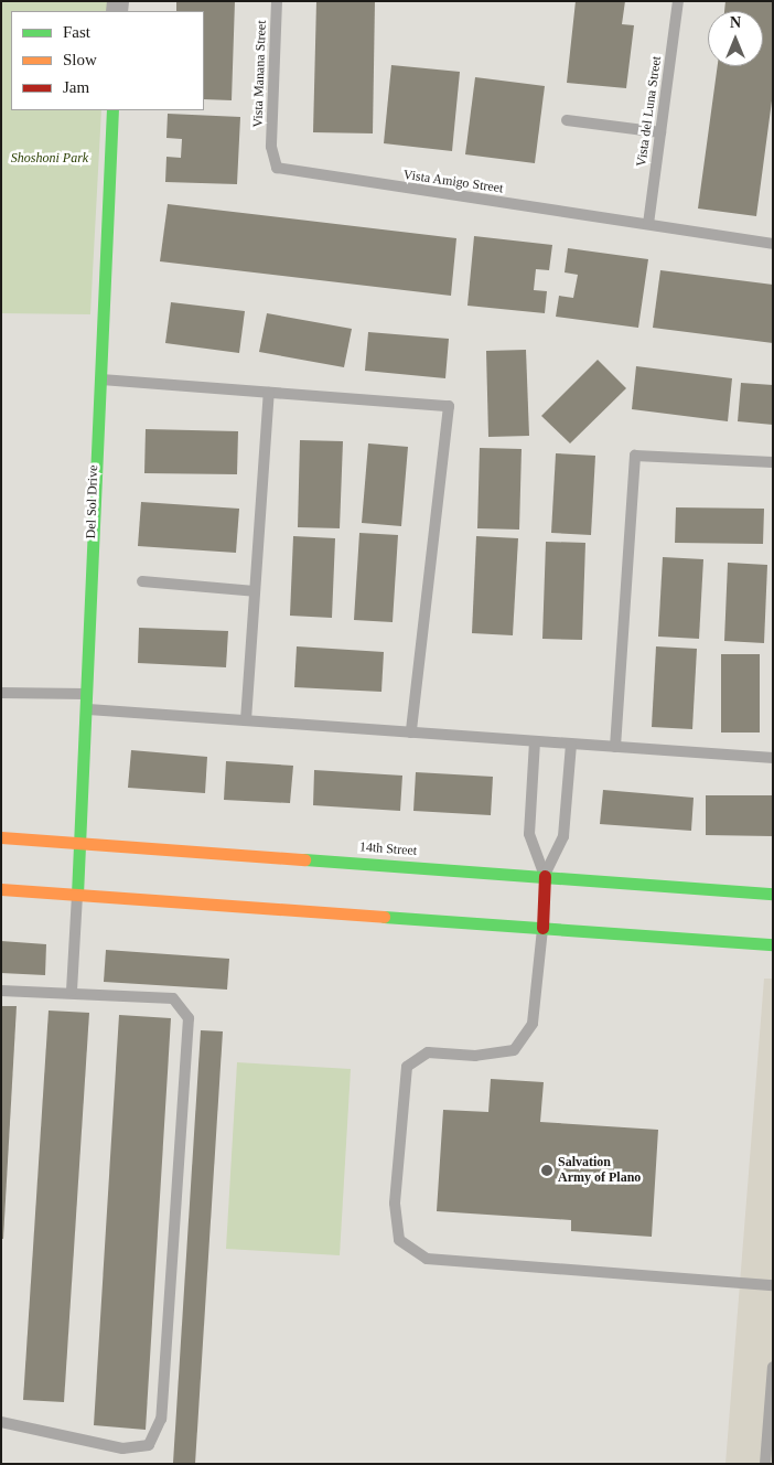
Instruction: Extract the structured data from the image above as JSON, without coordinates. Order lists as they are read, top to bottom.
{
  "streets": {
    "main road": ["Del Sol Drive", "14th Street"],
    "lane": ["Vista Manana Street", "Vista del Luna Street", "Vista Amigo Street"]
  },
  "crossings": [
    ["Vista Manana Street", "Vista Amigo Street"],
    ["Vista del Luna Street", "Vista Amigo Street"],
    ["Del Sol Drive", "14th Street"]
  ],
  "parks": ["Shoshoni Park"],
  "places": ["Salvation Army of Plano"],
  "legend": ["Fast", "Slow", "Jam"],
  "north": "top"
}
